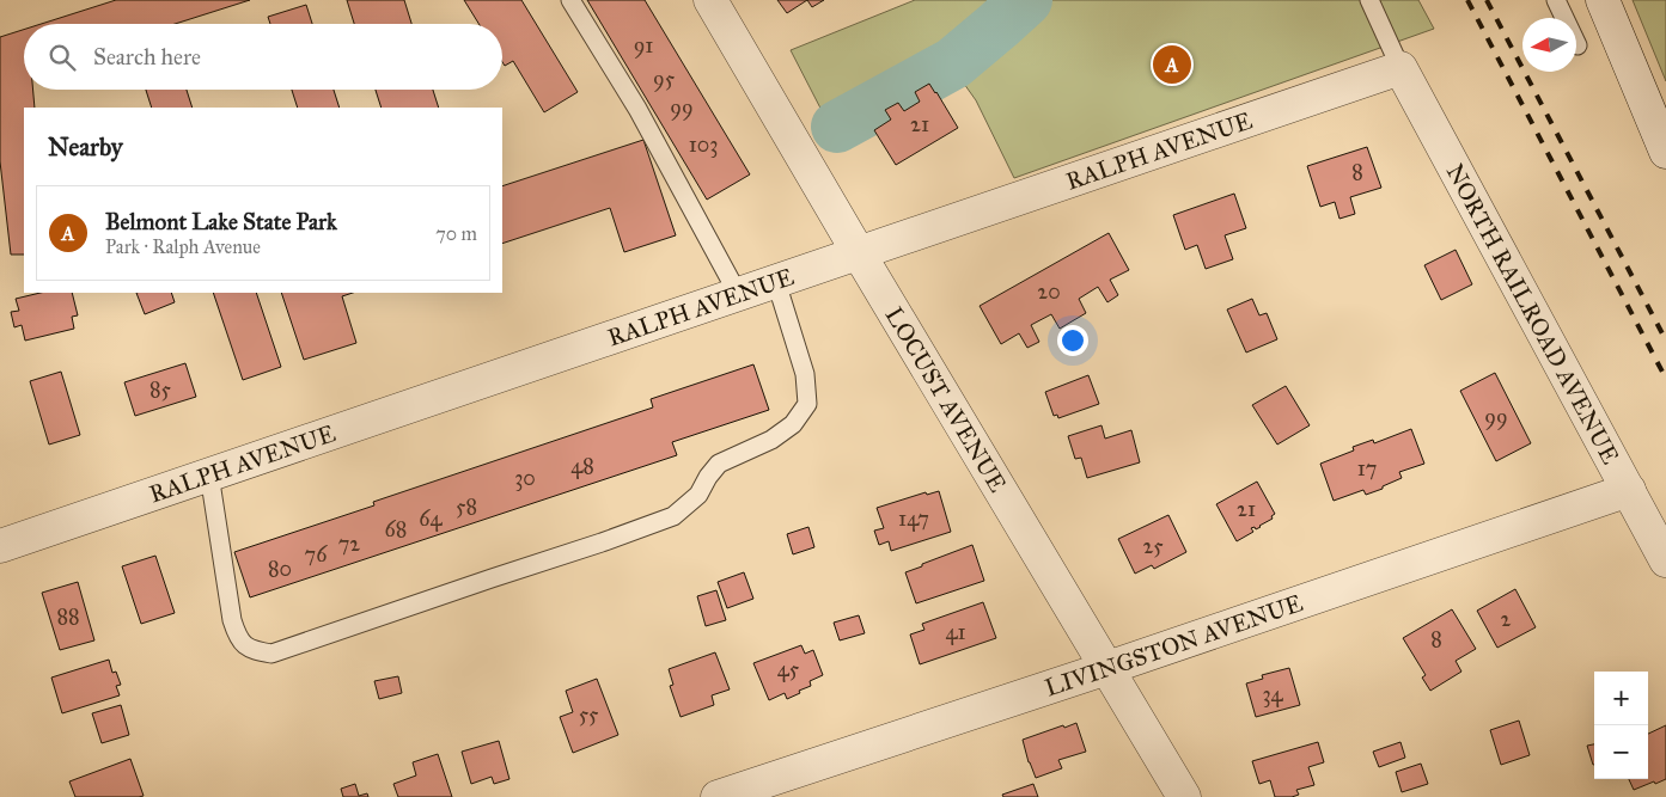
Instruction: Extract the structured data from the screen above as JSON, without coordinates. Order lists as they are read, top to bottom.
{
  "streets": {
    "street": [
      "RALPH AVENUE",
      "NORTH RAILROAD AVENUE",
      "LOCUST AVENUE",
      "LIVINGSTON AVENUE"
    ]
  },
  "crossings": [
    ["RALPH AVENUE", "NORTH RAILROAD AVENUE"],
    ["RALPH AVENUE", "LOCUST AVENUE"],
    ["NORTH RAILROAD AVENUE", "LIVINGSTON AVENUE"],
    ["LOCUST AVENUE", "LIVINGSTON AVENUE"]
  ],
  "house_numbers": [
    "91",
    "95",
    "99",
    "21",
    "103",
    "8",
    "20",
    "85",
    "99",
    "48",
    "17",
    "30",
    "58",
    "21",
    "64",
    "147",
    "68",
    "72",
    "25",
    "76",
    "80",
    "88",
    "2",
    "41",
    "8",
    "45",
    "34",
    "55"
  ],
  "north": "left",
  "page": {
    "search": "Search here",
    "pins": "A",
    "heading": "Nearby",
    "list": [
      {
        "mark": "A",
        "name": "Belmont Lake State Park",
        "note": "Park · Ralph Avenue",
        "value": "70 m"
      }
    ],
    "map_buttons": ["+", "−"]
  }
}
